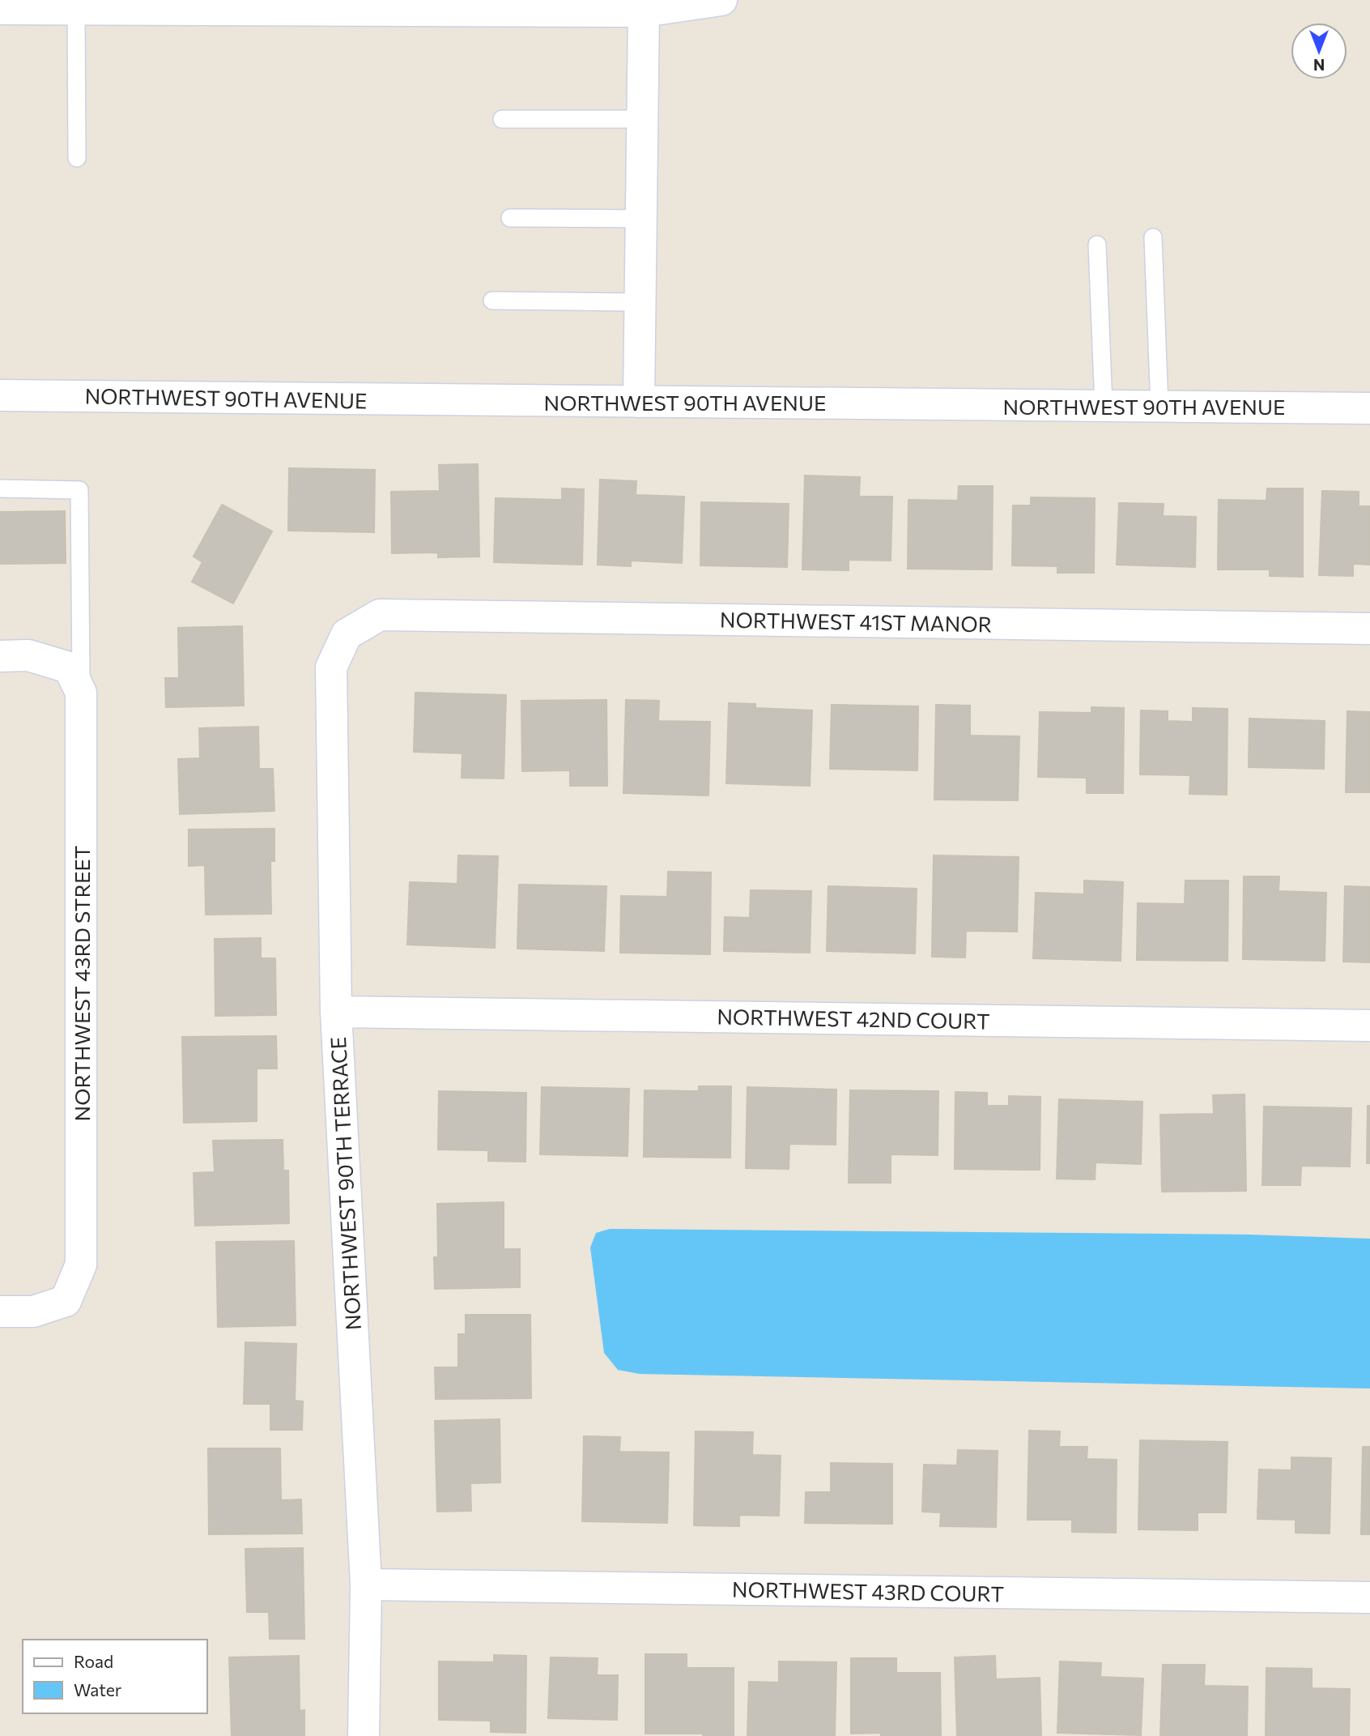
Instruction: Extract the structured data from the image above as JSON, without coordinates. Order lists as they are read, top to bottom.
{
  "streets": {
    "street": [
      "NORTHWEST 90TH AVENUE",
      "NORTHWEST 41ST MANOR",
      "NORTHWEST 43RD STREET",
      "NORTHWEST 42ND COURT",
      "NORTHWEST 90TH TERRACE",
      "NORTHWEST 43RD COURT"
    ]
  },
  "crossings": [
    ["NORTHWEST 41ST MANOR", "NORTHWEST 90TH TERRACE"],
    ["NORTHWEST 42ND COURT", "NORTHWEST 90TH TERRACE"],
    ["NORTHWEST 90TH TERRACE", "NORTHWEST 43RD COURT"]
  ],
  "legend": ["Road", "Water"],
  "north": "bottom"
}
